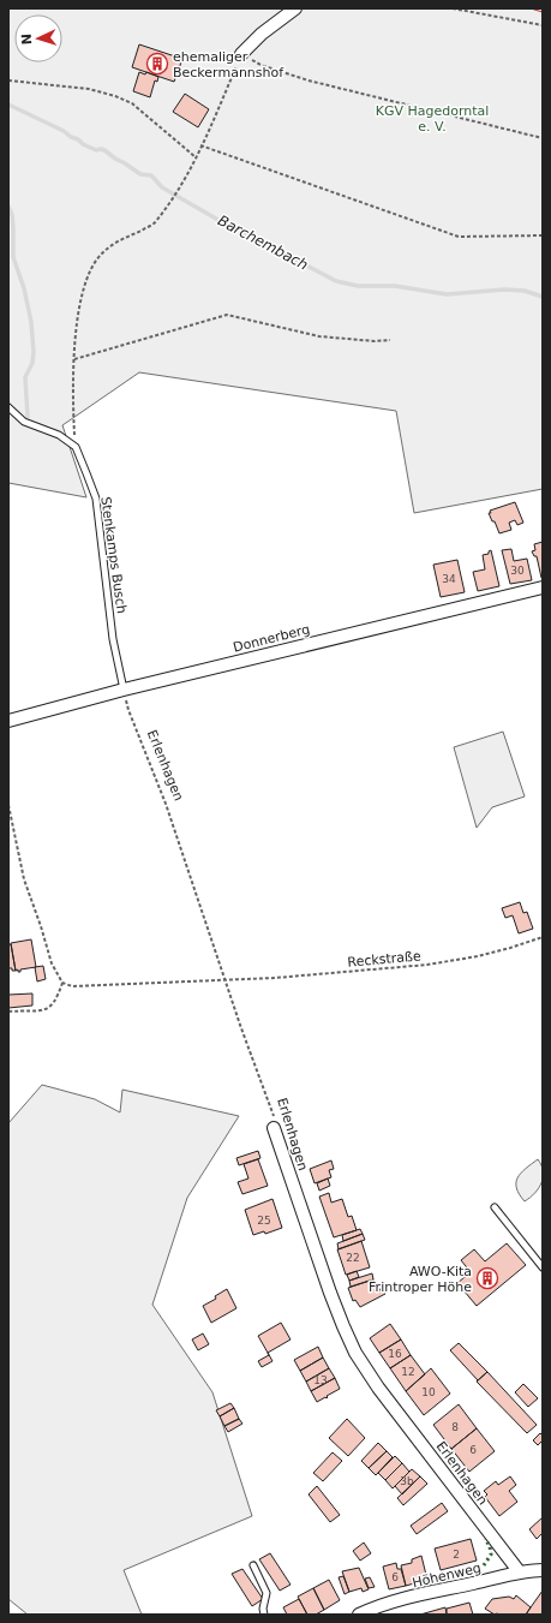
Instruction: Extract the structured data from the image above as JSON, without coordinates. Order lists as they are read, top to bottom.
{
  "streets": {
    "street": ["Donnerberg", "Erlenhagen", "Höhenweg"],
    "lane": ["Stenkamps Busch"],
    "path": ["Reckstraße"]
  },
  "crossings": [
    ["Stenkamps Busch", "Donnerberg"],
    ["Stenkamps Busch", "Erlenhagen"],
    ["Donnerberg", "Erlenhagen"],
    ["Erlenhagen", "Reckstraße"],
    ["Erlenhagen", "Höhenweg"]
  ],
  "water": ["Barchembach"],
  "parks": ["KGV Hagedorntal e. V."],
  "places": {
    "building": ["ehemaliger Beckermannshof", "AWO-Kita Frintroper Höhe"]
  },
  "house_numbers": [
    "30",
    "34",
    "25",
    "22",
    "16",
    "12",
    "13",
    "10",
    "8",
    "6",
    "3b",
    "2",
    "6"
  ],
  "north": "left"
}
